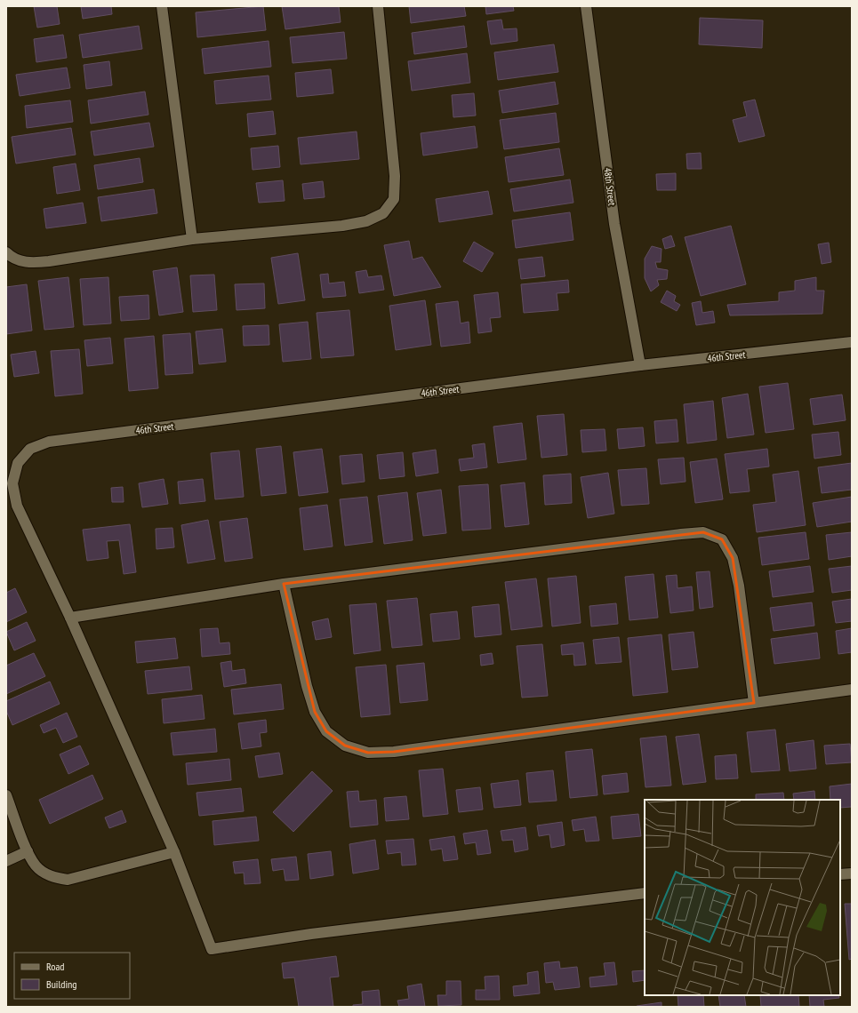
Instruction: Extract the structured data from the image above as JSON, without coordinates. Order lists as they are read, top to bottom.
{
  "streets": {
    "street": ["48th Street", "46th Street"]
  },
  "crossings": [
    ["48th Street", "46th Street"]
  ],
  "legend": ["Road", "Building"]
}
